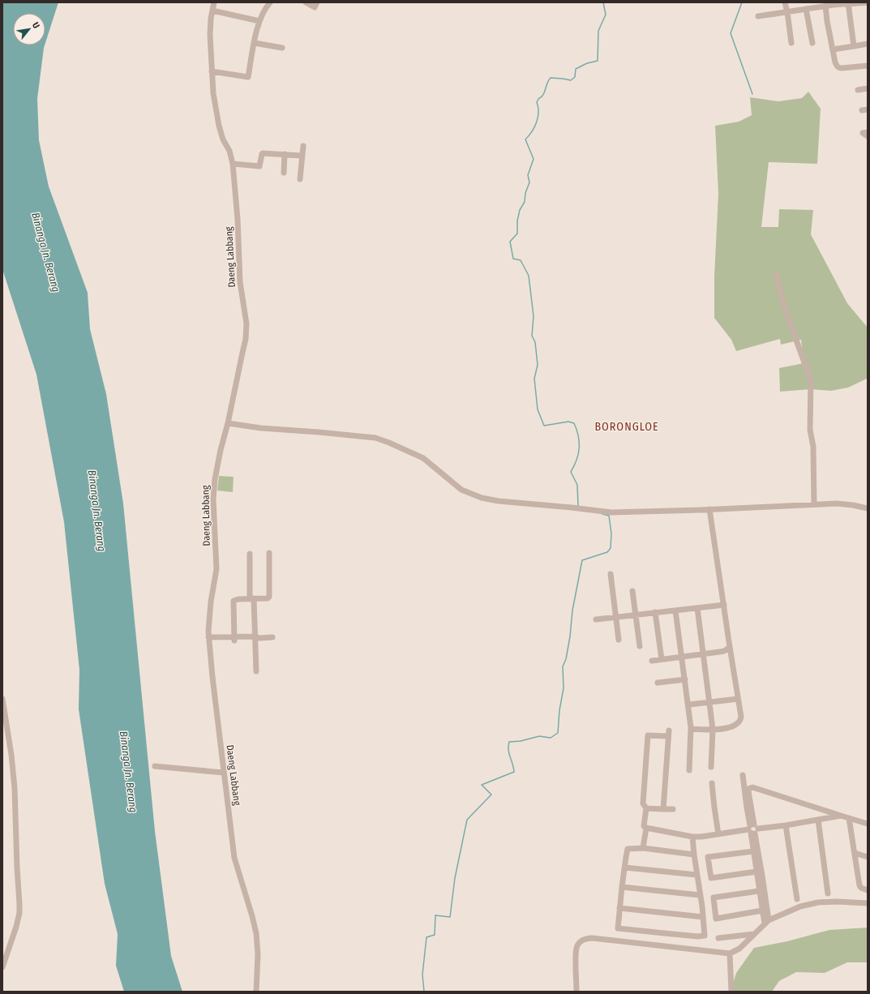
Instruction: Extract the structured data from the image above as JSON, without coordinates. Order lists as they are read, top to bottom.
{
  "streets": {
    "street": ["Daeng Labbang"]
  },
  "districts": ["BORONGLOE"],
  "water": ["Binanga Jn. Berang"],
  "north": "top right"
}
